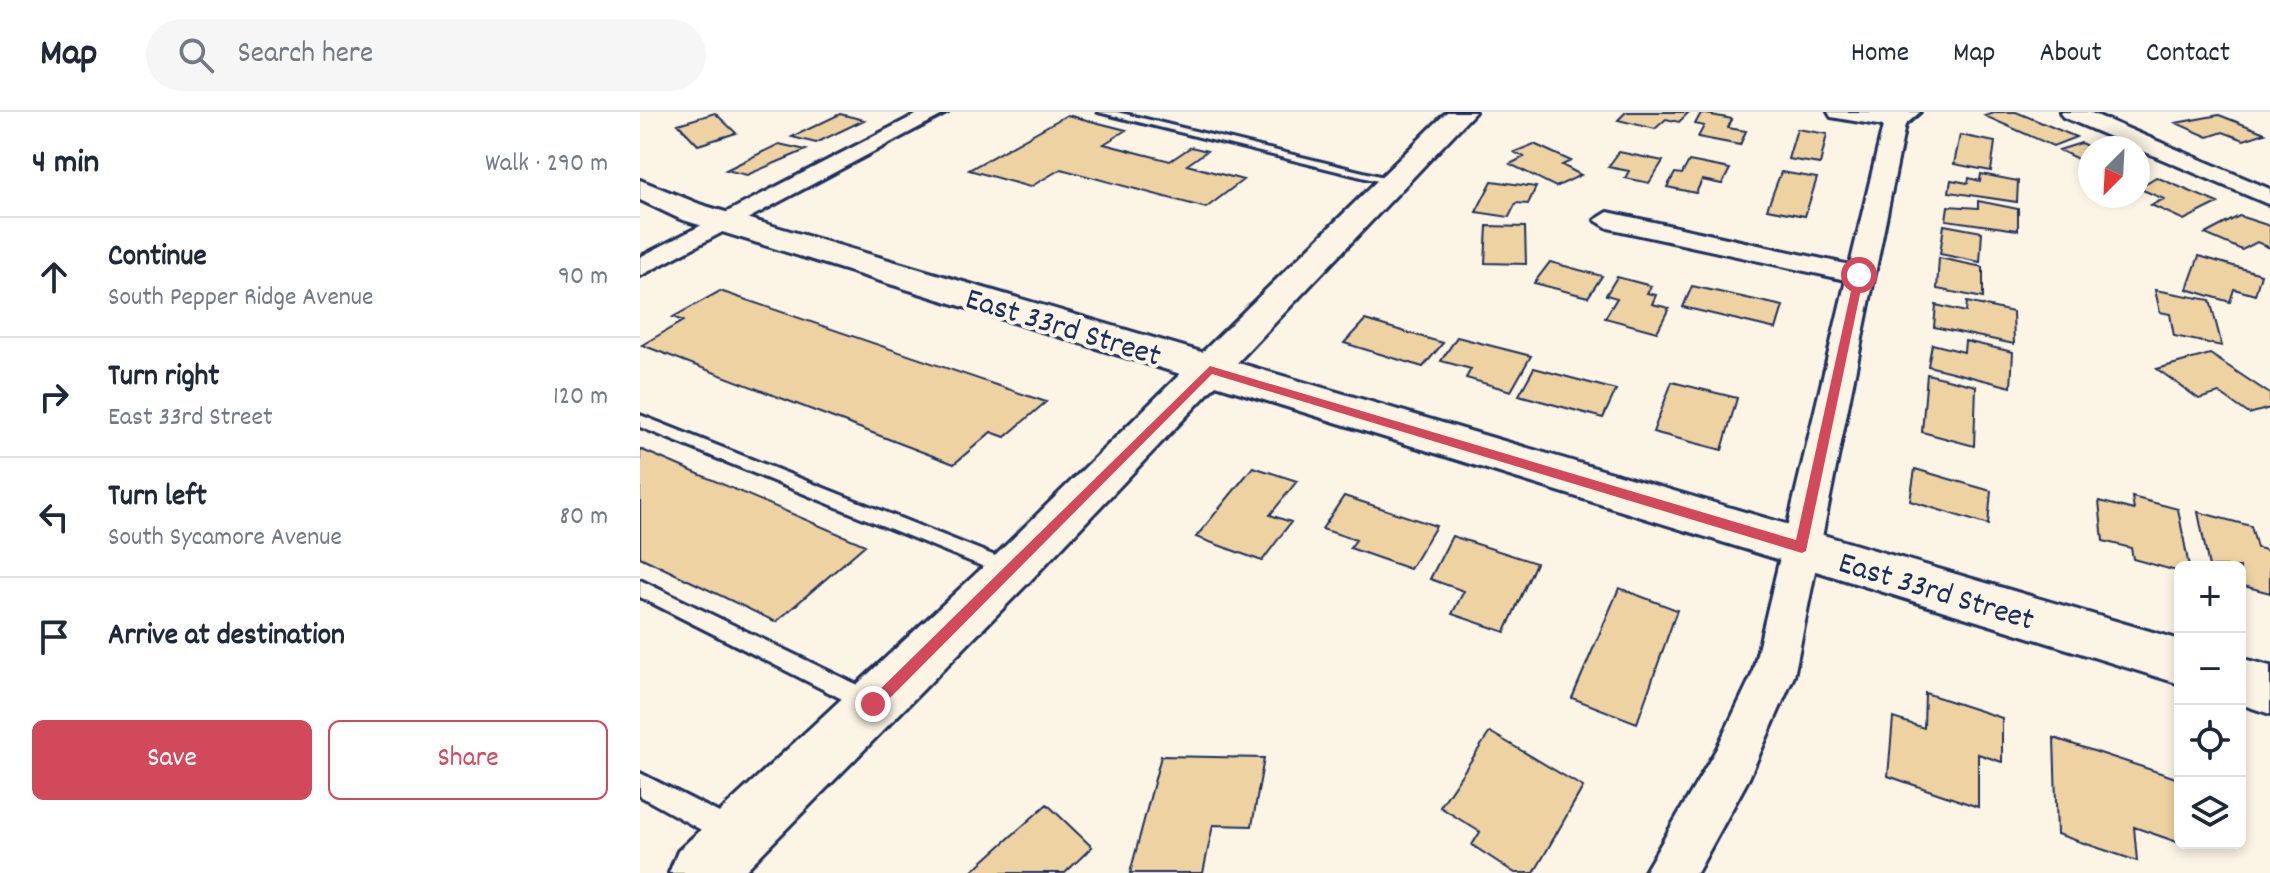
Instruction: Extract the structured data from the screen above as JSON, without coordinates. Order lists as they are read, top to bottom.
{
  "streets": {
    "street": ["East 33rd Street"]
  },
  "north": "bottom left",
  "page": {
    "header": "Map",
    "search": "Search here",
    "nav": [
      "Home",
      "Map",
      "About",
      "Contact"
    ],
    "heading": ["4 min", "Walk · 290 m"],
    "list": [
      ["Continue", "South Pepper Ridge Avenue", "90 m"],
      ["Turn right", "East 33rd Street", "120 m"],
      ["Turn left", "South Sycamore Avenue", "80 m"],
      "Arrive at destination"
    ],
    "map_buttons": ["+", "−"],
    "buttons": ["Save", "Share"]
  }
}
